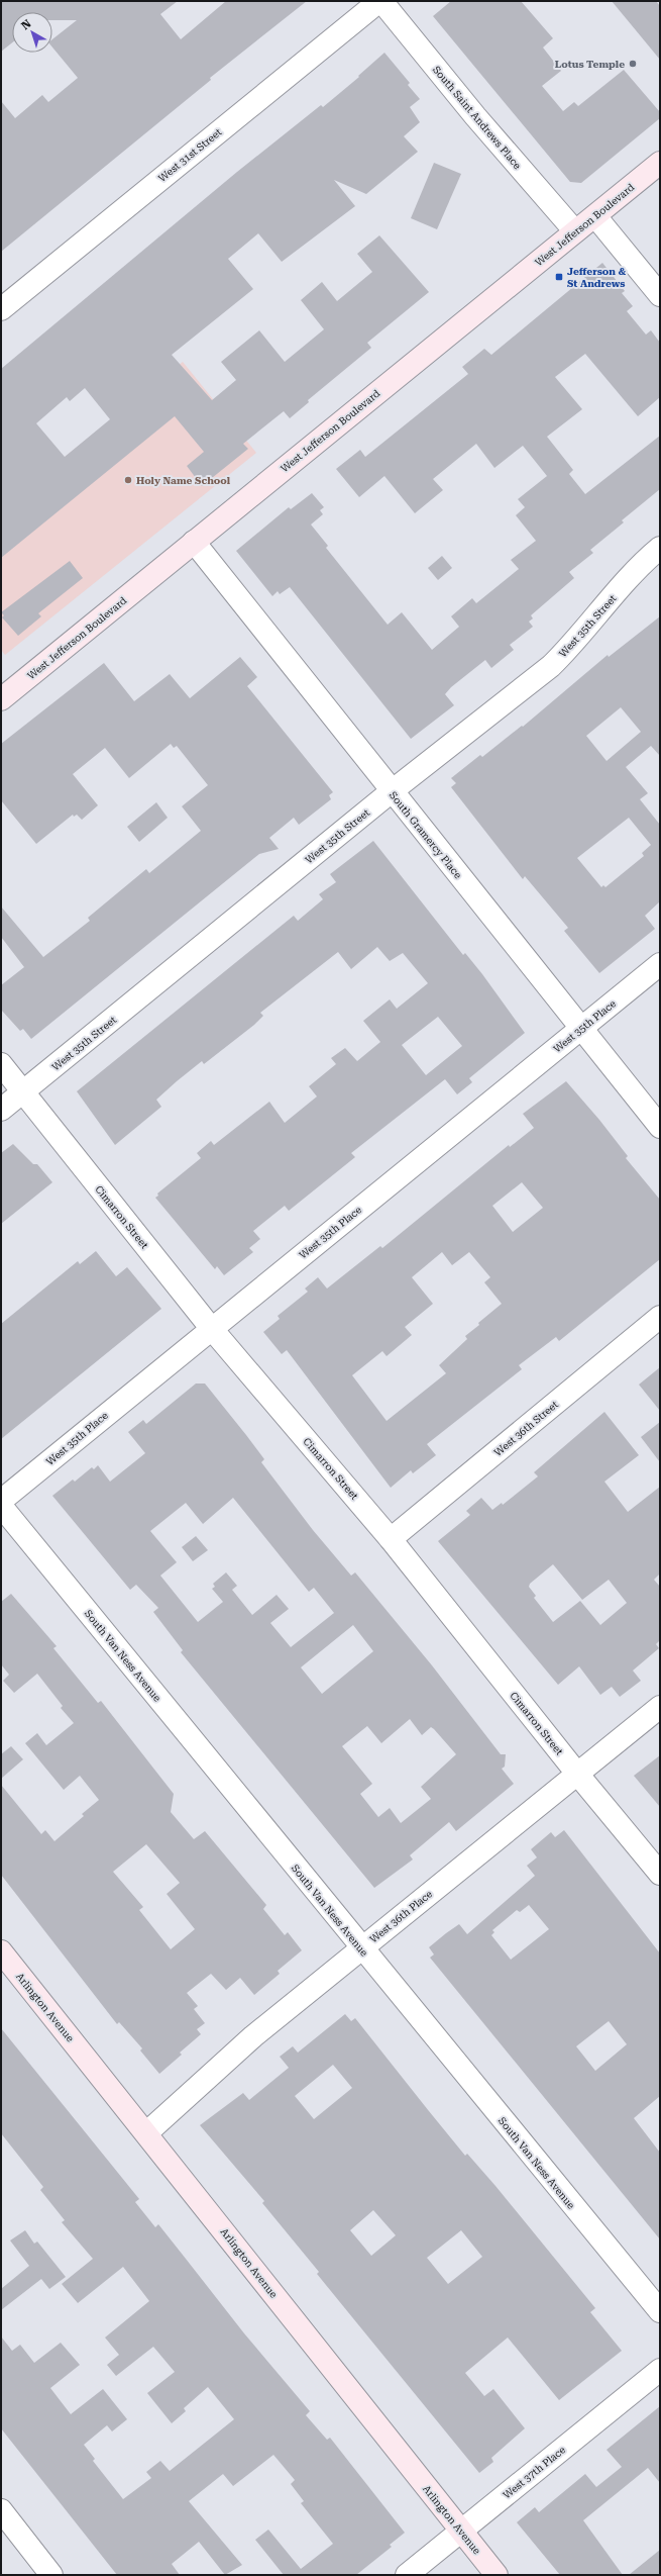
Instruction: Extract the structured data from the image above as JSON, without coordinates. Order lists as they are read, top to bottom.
{
  "streets": {
    "main road": ["West Jefferson Boulevard", "Arlington Avenue"],
    "street": [
      "South Saint Andrews Place",
      "West 31st Street",
      "West 35th Street",
      "South Gramercy Place",
      "West 35th Place",
      "Cimarron Street",
      "West 36th Street",
      "South Van Ness Avenue",
      "West 36th Place",
      "West 37th Place"
    ]
  },
  "crossings": [
    ["South Saint Andrews Place", "West 31st Street"],
    ["South Saint Andrews Place", "West Jefferson Boulevard"],
    ["West Jefferson Boulevard", "South Gramercy Place"],
    ["West 35th Street", "South Gramercy Place"],
    ["West 35th Street", "Cimarron Street"],
    ["South Gramercy Place", "West 35th Place"],
    ["West 35th Place", "Cimarron Street"],
    ["Cimarron Street", "West 36th Street"],
    ["Cimarron Street", "West 36th Place"],
    ["South Van Ness Avenue", "West 36th Place"],
    ["West 36th Place", "Arlington Avenue"],
    ["Arlington Avenue", "West 37th Place"]
  ],
  "places": {
    "other": ["Lotus Temple", "Holy Name School"],
    "transit": ["Jefferson & St Andrews"]
  },
  "north": "top left"
}
